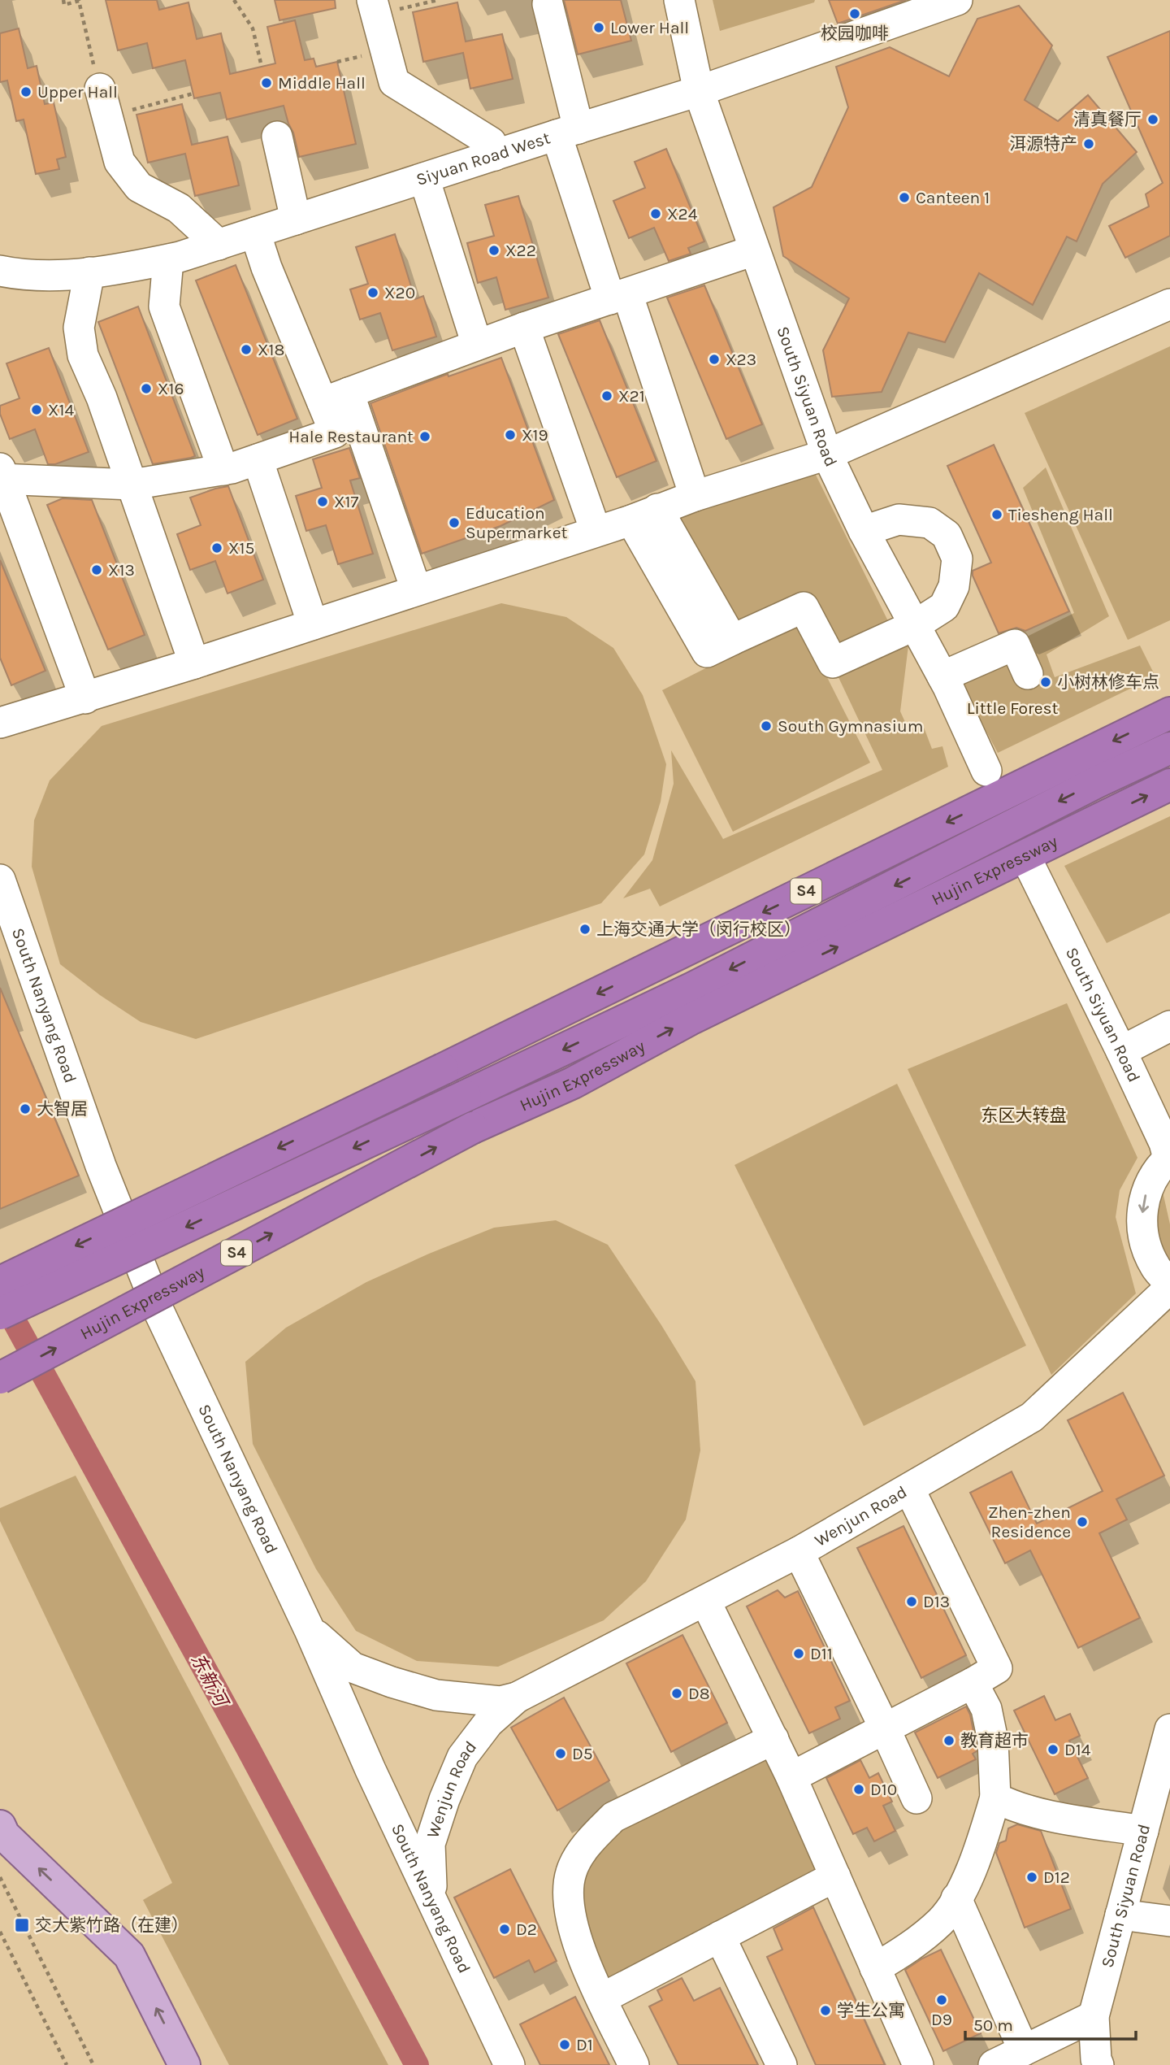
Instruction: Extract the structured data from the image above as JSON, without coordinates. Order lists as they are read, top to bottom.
{
  "streets": {
    "highway": ["Hujin Expressway", "S4"],
    "lane": [
      "Siyuan Road West",
      "South Siyuan Road",
      "South Nanyang Road",
      "Wenjun Road"
    ]
  },
  "crossings": [
    ["Siyuan Road West", "South Siyuan Road"],
    ["South Nanyang Road", "Wenjun Road"]
  ],
  "water": ["东新河"],
  "parks": ["Little Forest", "东区大转盘"],
  "places": {
    "other": [
      "校园咖啡",
      "Lower Hall",
      "Middle Hall",
      "Upper Hall",
      "清真餐厅",
      "洱源特产",
      "Canteen 1",
      "X24",
      "X22",
      "X20",
      "X18",
      "X23",
      "X16",
      "X21",
      "X14",
      "X19",
      "Hale Restaurant",
      "X17",
      "Tiesheng Hall",
      "Education Supermarket",
      "X15",
      "X13",
      "小树林修车点",
      "South Gymnasium",
      "上海交通大学（闵行校区）",
      "大智居",
      "Zhen-zhen Residence",
      "D13",
      "D11",
      "D8",
      "教育超市",
      "D14",
      "D5",
      "D10",
      "D12",
      "D2",
      "D9",
      "学生公寓",
      "D1"
    ],
    "transit": ["交大紫竹路（在建）"]
  },
  "scale_bar": "50 m"
}
